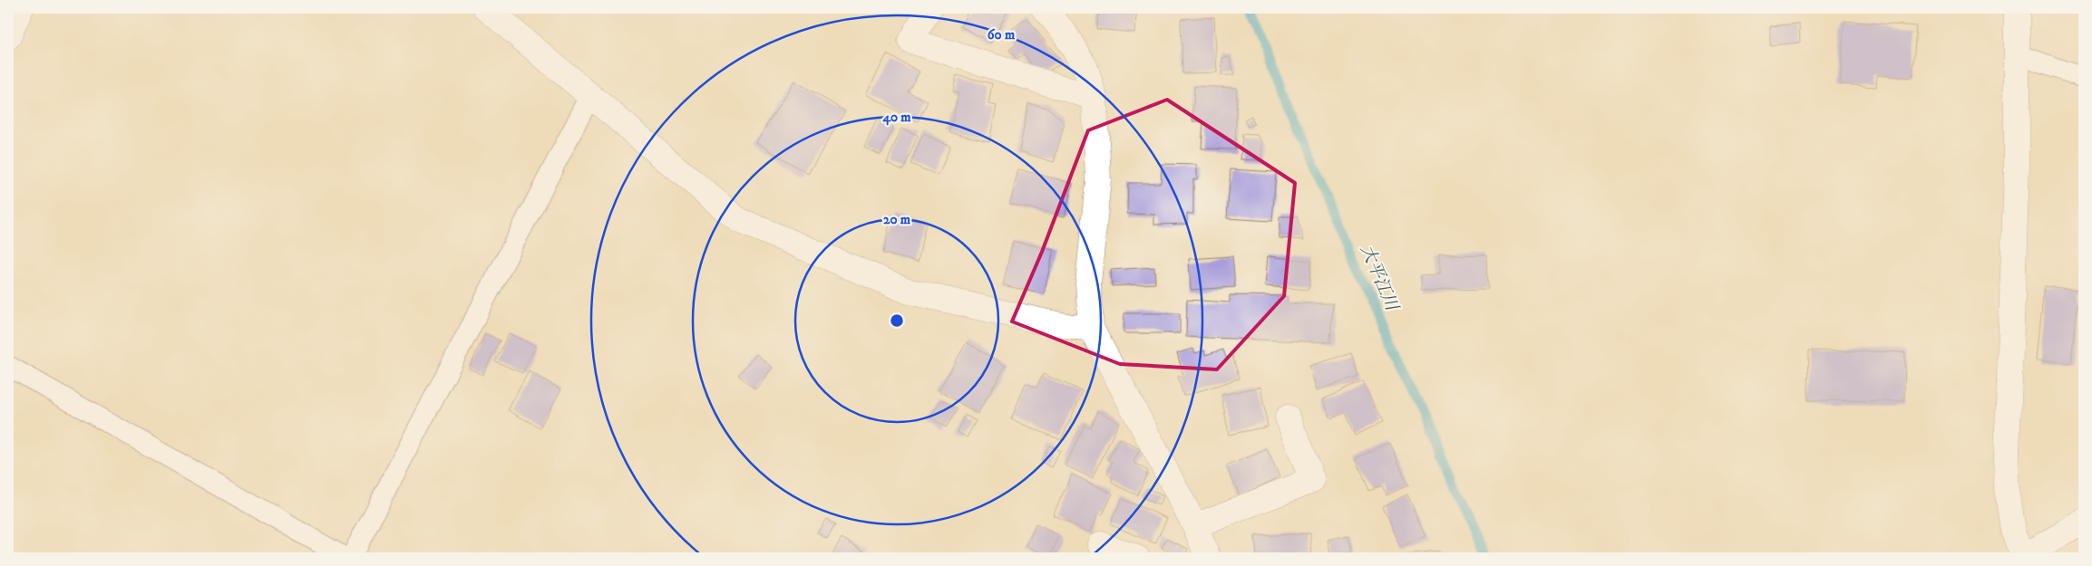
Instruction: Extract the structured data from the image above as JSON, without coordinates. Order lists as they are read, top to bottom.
{
  "water": ["大平江川"],
  "rings": ["60 m", "40 m", "20 m"]
}
